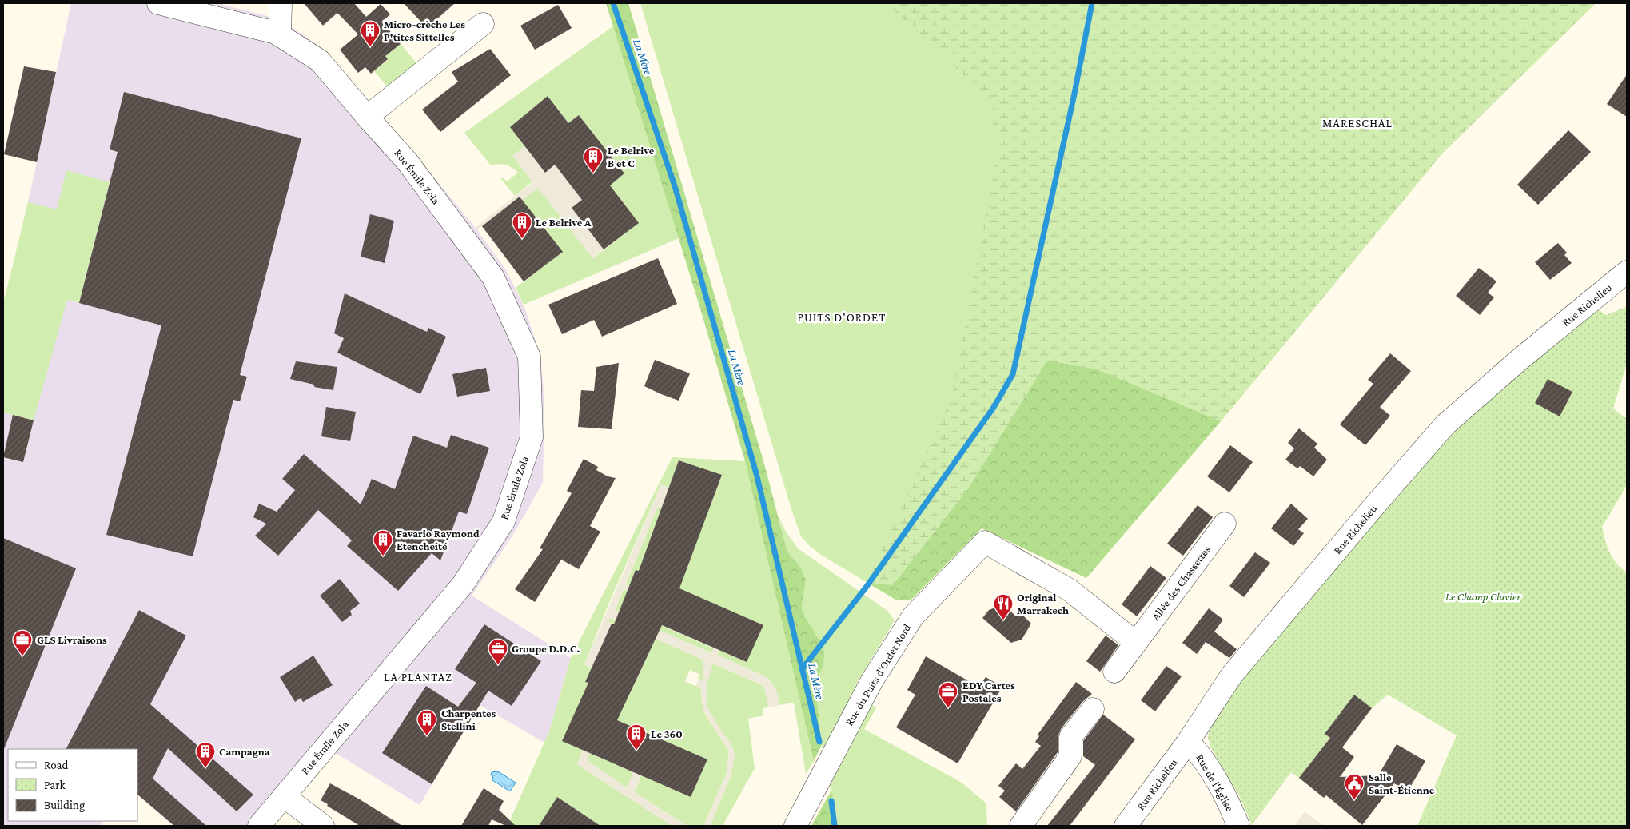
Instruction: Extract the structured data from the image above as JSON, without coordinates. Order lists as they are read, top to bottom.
{
  "streets": {
    "street": [
      "Rue Émile Zola",
      "Rue Richelieu",
      "Allée des Chassettes",
      "Rue du Puits d'Ordet Nord",
      "Rue de l'Église"
    ]
  },
  "crossings": [
    ["Rue Richelieu", "Rue de l'Église"],
    ["Allée des Chassettes", "Rue du Puits d'Ordet Nord"]
  ],
  "districts": ["MARESCHAL", "PUITS D'ORDET", "LA PLANTAZ"],
  "water": ["La Mère"],
  "parks": ["Le Champ Clavier"],
  "places": {
    "building": [
      "Micro-crèche Les P'tites Sittelles",
      "Le Belrive B et C",
      "Le Belrive A",
      "Favario Raymond Etencheité",
      "Charpentes Stellini",
      "Le 360",
      "Campagna"
    ],
    "restaurant": ["Original Marrakech"],
    "office": ["GLS Livraisons", "Groupe D.D.C.", "EDY Cartes Postales"],
    "public building": ["Salle Saint-Étienne"]
  },
  "legend": ["Road", "Park", "Building"]
}
